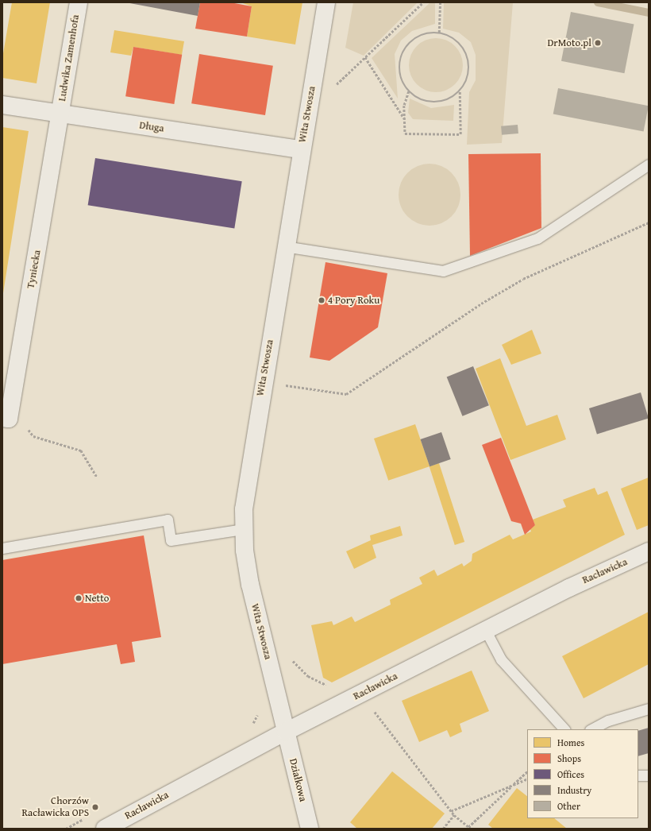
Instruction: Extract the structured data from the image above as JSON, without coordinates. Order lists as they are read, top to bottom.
{
  "streets": {
    "street": [
      "Ludwika Zamenhofa",
      "Wita Stwosza",
      "Długa",
      "Tyniecka",
      "Racławicka",
      "Działkowa"
    ]
  },
  "crossings": [
    ["Ludwika Zamenhofa", "Długa"],
    ["Ludwika Zamenhofa", "Tyniecka"],
    ["Wita Stwosza", "Długa"],
    ["Wita Stwosza", "Racławicka"],
    ["Wita Stwosza", "Działkowa"],
    ["Długa", "Tyniecka"],
    ["Racławicka", "Działkowa"]
  ],
  "places": [
    "DrMoto.pl",
    "4 Pory Roku",
    "Netto",
    "Chorzów Racławicka OPS"
  ],
  "legend": [
    "Homes",
    "Shops",
    "Offices",
    "Industry",
    "Other"
  ]
}
